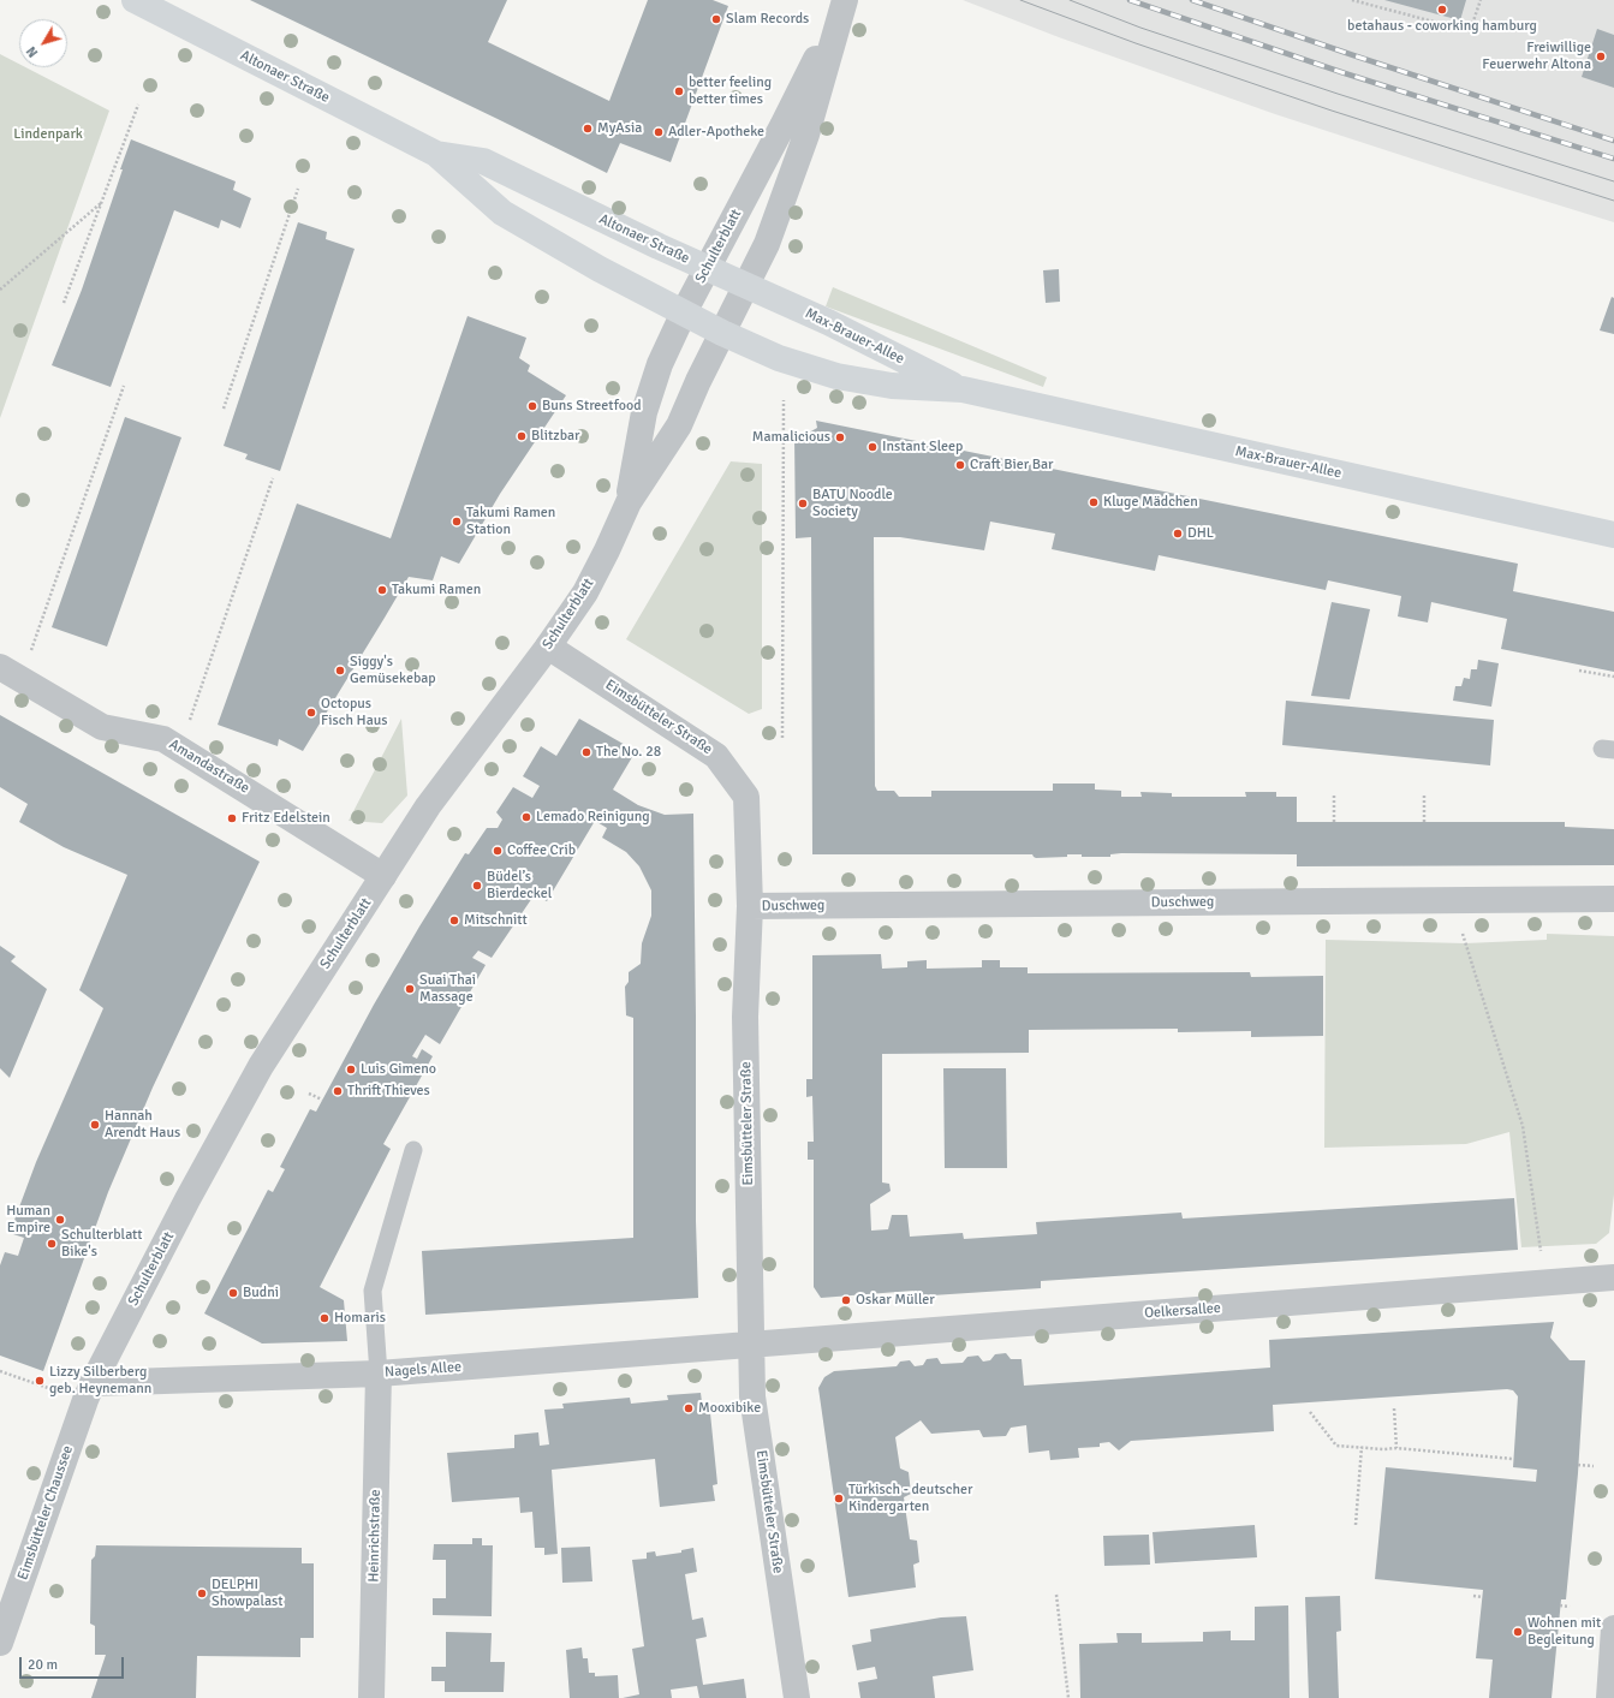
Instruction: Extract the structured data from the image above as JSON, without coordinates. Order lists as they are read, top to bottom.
{
  "streets": {
    "main road": ["Altonaer Straße", "Max-Brauer-Allee"],
    "street": [
      "Schulterblatt",
      "Eimsbütteler Straße",
      "Amandastraße",
      "Duschweg",
      "Oelkersallee",
      "Nagels Allee",
      "Eimsbütteler Chaussee",
      "Heinrichstraße"
    ]
  },
  "crossings": [
    ["Altonaer Straße", "Schulterblatt"],
    ["Altonaer Straße", "Max-Brauer-Allee"],
    ["Schulterblatt", "Max-Brauer-Allee"],
    ["Schulterblatt", "Eimsbütteler Straße"],
    ["Schulterblatt", "Amandastraße"],
    ["Schulterblatt", "Nagels Allee"],
    ["Schulterblatt", "Eimsbütteler Chaussee"],
    ["Eimsbütteler Straße", "Duschweg"],
    ["Eimsbütteler Straße", "Oelkersallee"],
    ["Eimsbütteler Straße", "Nagels Allee"],
    ["Oelkersallee", "Nagels Allee"],
    ["Nagels Allee", "Eimsbütteler Chaussee"],
    ["Nagels Allee", "Heinrichstraße"]
  ],
  "parks": ["Lindenpark"],
  "places": [
    "betahaus - coworking hamburg",
    "Slam Records",
    "Freiwillige Feuerwehr Altona",
    "better feeling better times",
    "MyAsia",
    "Adler-Apotheke",
    "Buns Streetfood",
    "Blitzbar",
    "Mamalicious",
    "Instant Sleep",
    "Craft Bier Bar",
    "Kluge Mädchen",
    "BATU Noodle Society",
    "Takumi Ramen Station",
    "DHL",
    "Takumi Ramen",
    "Siggy's Gemüsekebap",
    "Octopus Fisch Haus",
    "The No. 28",
    "Lemado Reinigung",
    "Fritz Edelstein",
    "Coffee Crib",
    "Büdel’s Bierdeckel",
    "Mitschnitt",
    "Suai Thai Massage",
    "Luis Gimeno",
    "Thrift Thieves",
    "Hannah Arendt Haus",
    "Human Empire",
    "Schulterblatt Bike's",
    "Budni",
    "Oskar Müller",
    "Homaris",
    "Lizzy Silberberg geb. Heynemann",
    "Mooxibike",
    "Türkisch - deutscher Kindergarten",
    "DELPHI Showpalast",
    "Wohnen mit Begleitung"
  ],
  "scale_bar": "20 m",
  "north": "bottom left"
}
